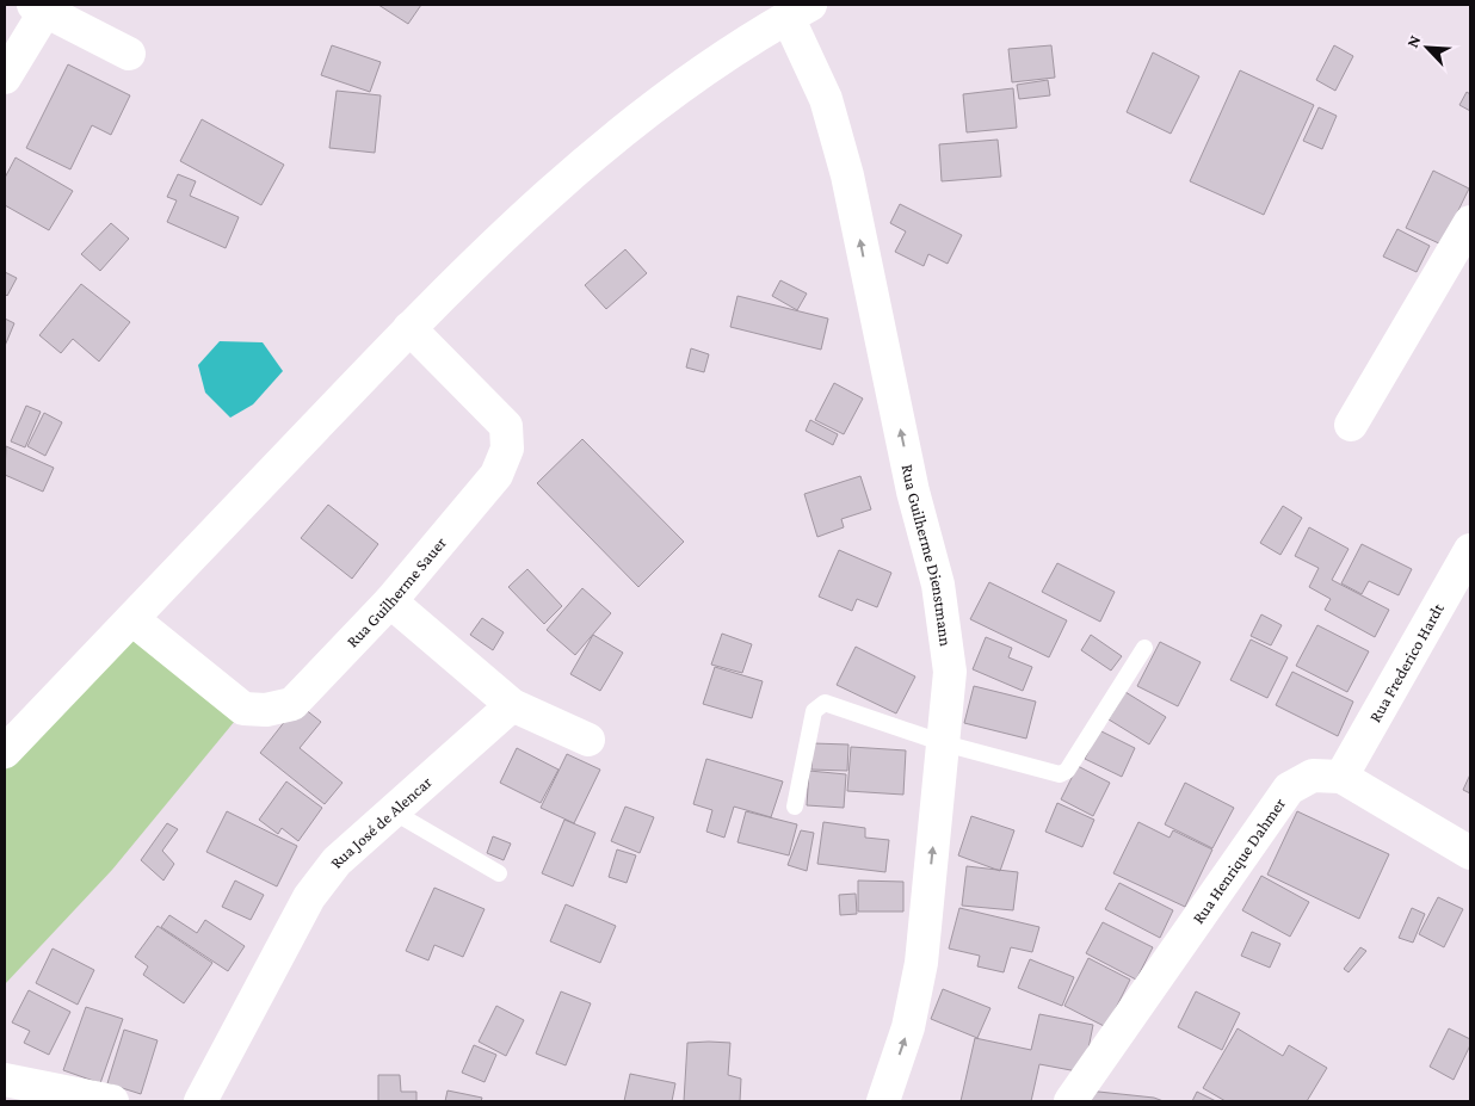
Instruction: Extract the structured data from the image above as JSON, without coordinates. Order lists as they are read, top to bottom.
{
  "streets": {
    "street": [
      "Rua Guilherme Dienstmann",
      "Rua Guilherme Sauer",
      "Rua Frederico Hardt",
      "Rua José de Alencar",
      "Rua Henrique Dahmer"
    ]
  },
  "crossings": [
    ["Rua Frederico Hardt", "Rua Henrique Dahmer"]
  ],
  "one_way": ["Rua Guilherme Dienstmann"],
  "north": "top left"
}
